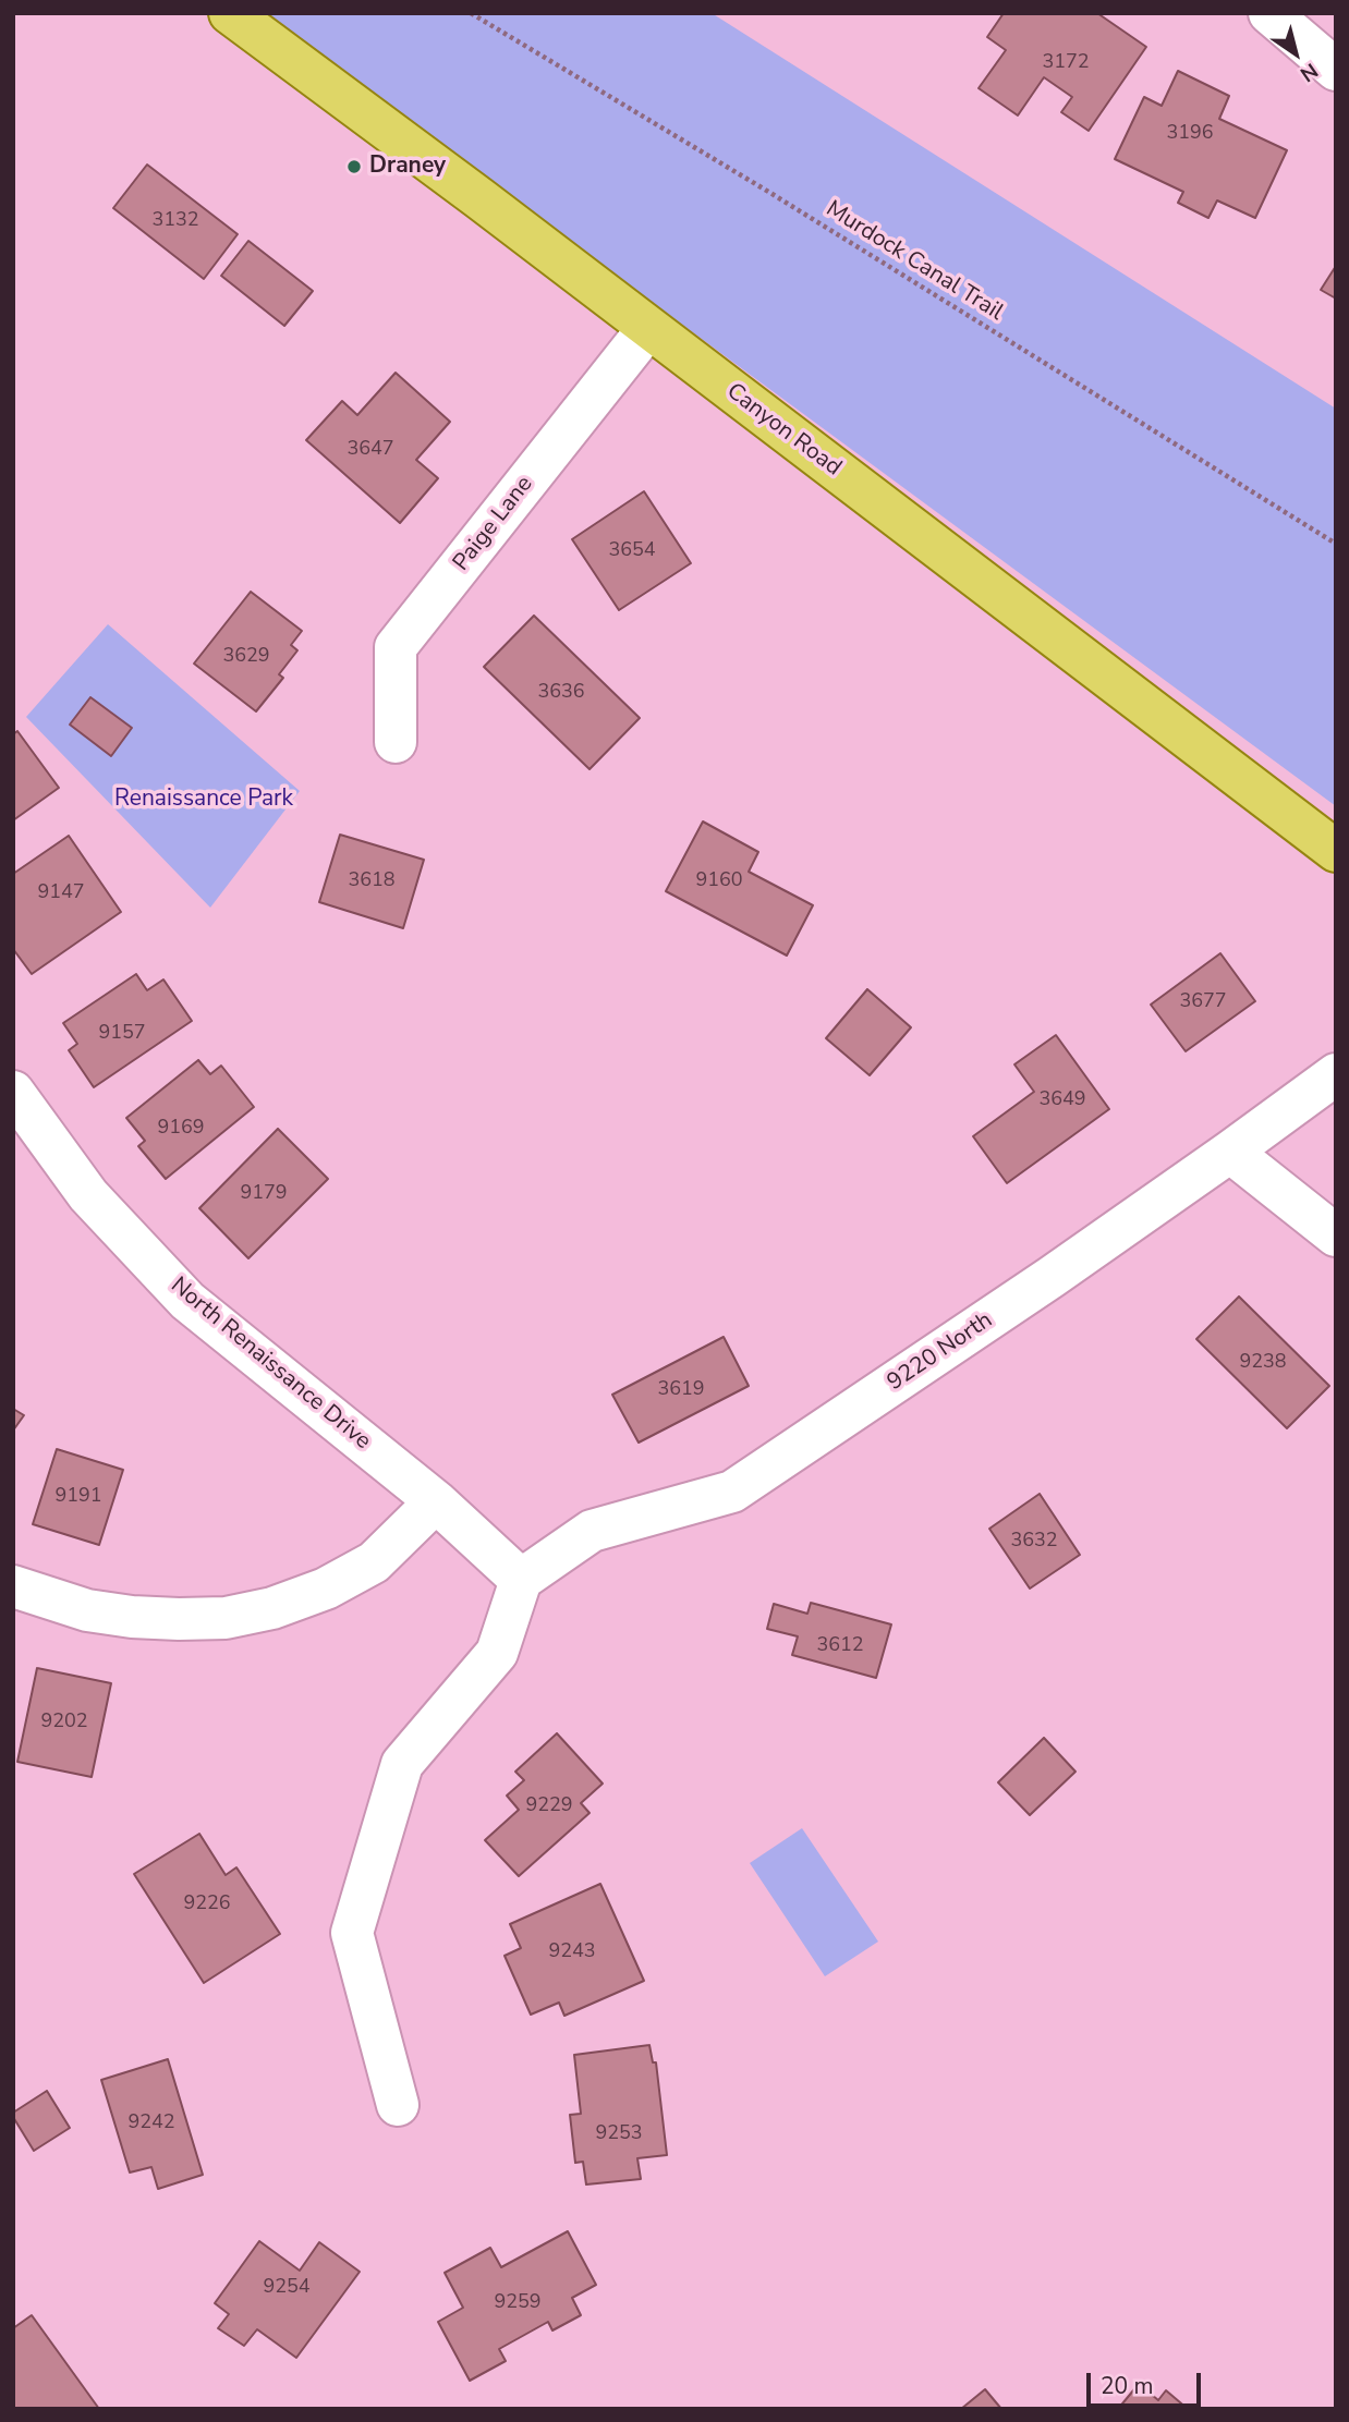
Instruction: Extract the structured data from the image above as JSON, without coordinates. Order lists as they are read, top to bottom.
{
  "streets": {
    "main road": ["Canyon Road"],
    "street": ["Paige Lane", "9220 North", "North Renaissance Drive"],
    "path": ["Murdock Canal Trail"]
  },
  "crossings": [
    ["Canyon Road", "Paige Lane"],
    ["9220 North", "North Renaissance Drive"]
  ],
  "parks": ["Renaissance Park"],
  "places": ["Draney"],
  "house_numbers": [
    "3172",
    "3196",
    "3132",
    "3647",
    "3654",
    "3629",
    "3636",
    "3618",
    "9160",
    "9147",
    "3677",
    "9157",
    "3649",
    "9169",
    "9179",
    "9238",
    "3619",
    "9191",
    "3632",
    "3612",
    "9202",
    "9229",
    "9226",
    "9243",
    "9242",
    "9253",
    "9254",
    "9259"
  ],
  "scale_bar": "20 m",
  "north": "bottom right"
}
